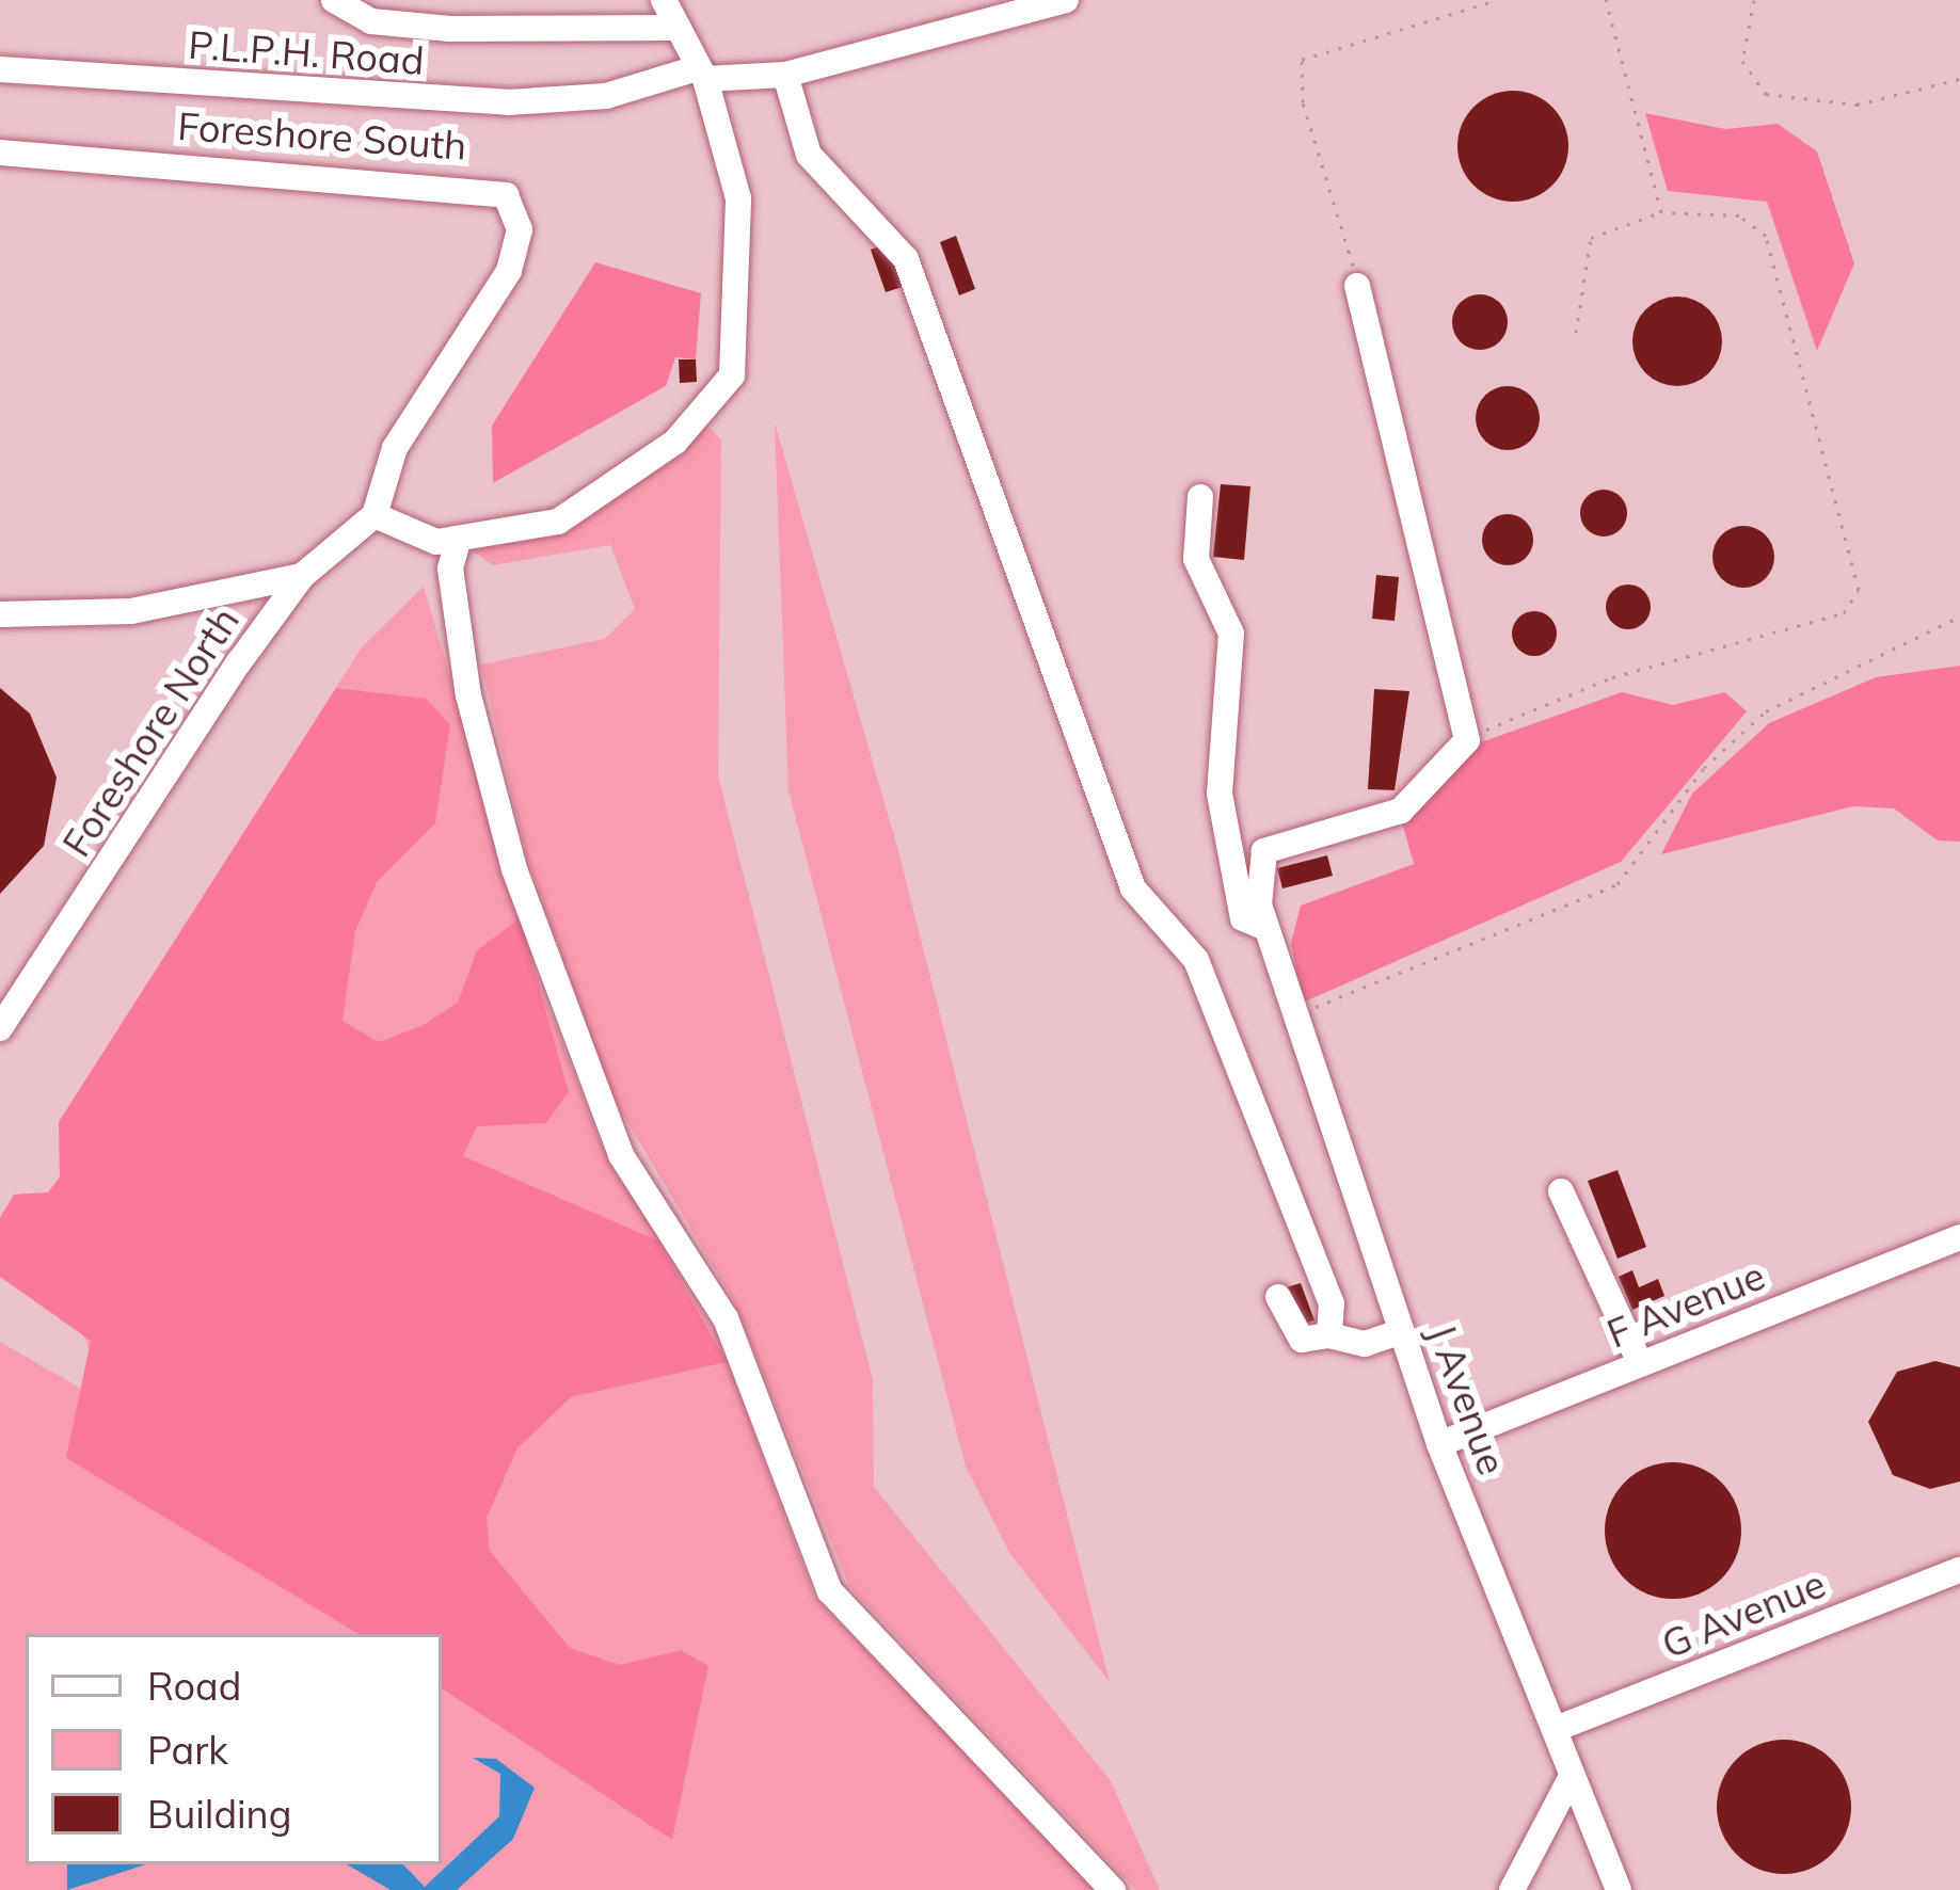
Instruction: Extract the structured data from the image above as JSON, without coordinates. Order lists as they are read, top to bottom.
{
  "streets": {
    "lane": [
      "P.L.P.H. Road",
      "Foreshore South",
      "Foreshore North",
      "F Avenue",
      "J Avenue",
      "G Avenue"
    ]
  },
  "crossings": [
    ["Foreshore South", "Foreshore North"],
    ["F Avenue", "J Avenue"],
    ["J Avenue", "G Avenue"]
  ],
  "legend": ["Road", "Park", "Building"]
}
